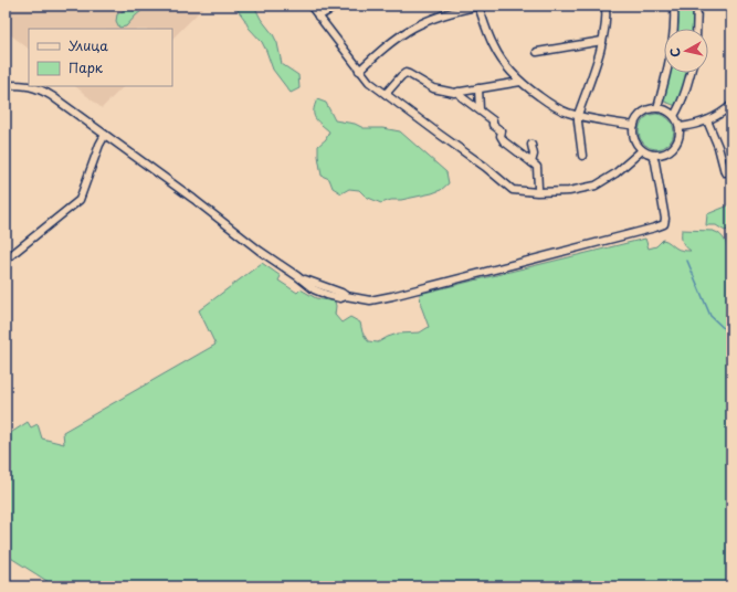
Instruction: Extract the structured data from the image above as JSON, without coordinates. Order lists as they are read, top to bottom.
{
  "legend": ["Улица", "Парк"],
  "north": "left"
}
